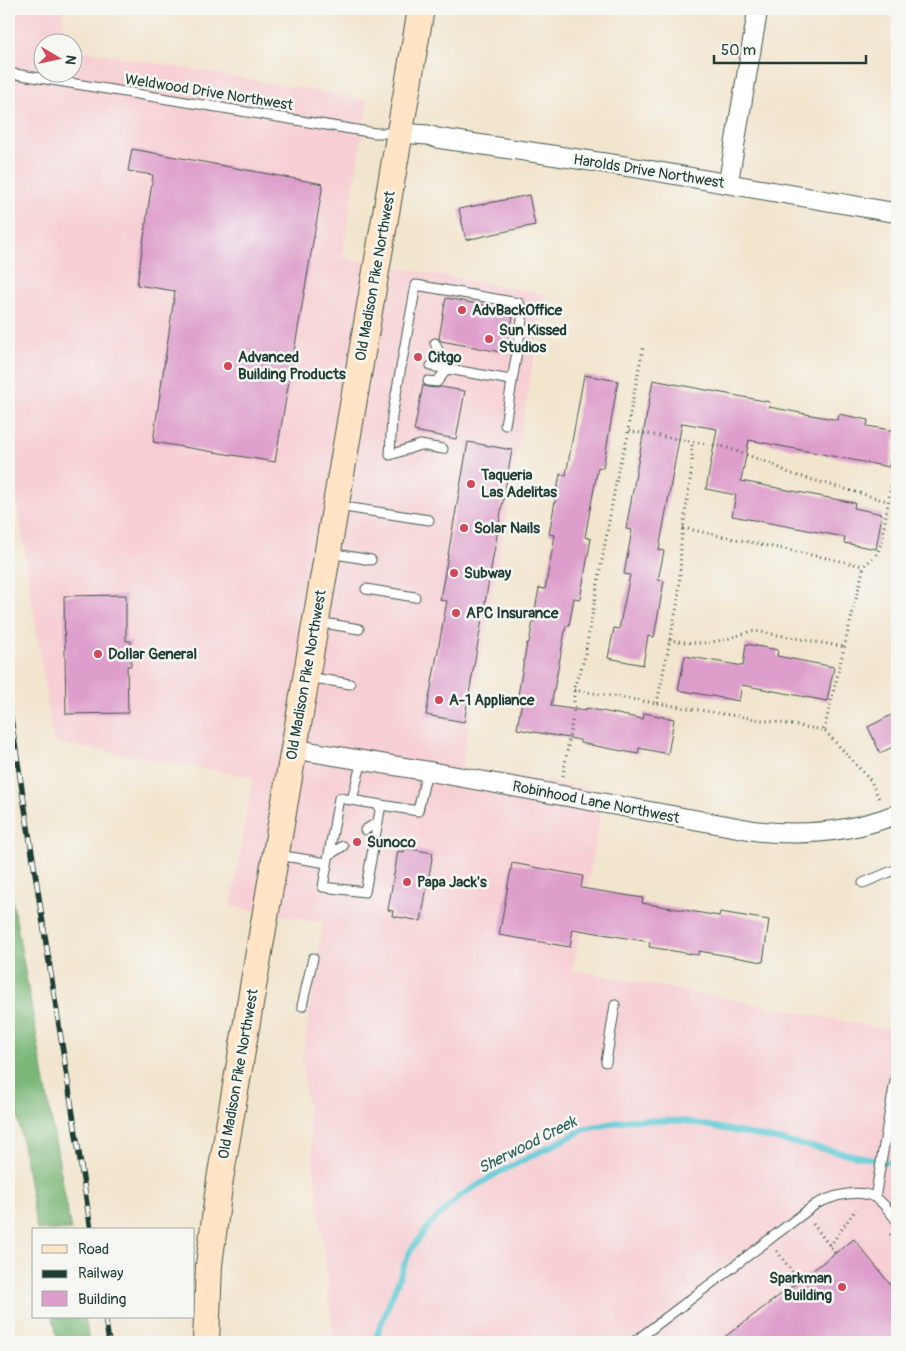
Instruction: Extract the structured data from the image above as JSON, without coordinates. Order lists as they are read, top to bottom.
{
  "streets": {
    "main road": ["Old Madison Pike Northwest"],
    "street": ["Harolds Drive Northwest", "Robinhood Lane Northwest"],
    "lane": ["Weldwood Drive Northwest"]
  },
  "crossings": [
    ["Weldwood Drive Northwest", "Harolds Drive Northwest"],
    ["Weldwood Drive Northwest", "Old Madison Pike Northwest"],
    ["Harolds Drive Northwest", "Old Madison Pike Northwest"],
    ["Old Madison Pike Northwest", "Robinhood Lane Northwest"]
  ],
  "water": ["Sherwood Creek"],
  "places": [
    "AdvBackOffice",
    "Sun Kissed Studios",
    "Citgo",
    "Advanced Building Products",
    "Taqueria Las Adelitas",
    "Solar Nails",
    "Subway",
    "APC Insurance",
    "Dollar General",
    "A-1 Appliance",
    "Sunoco",
    "Papa Jack's",
    "Sparkman Building"
  ],
  "legend": ["Road", "Railway", "Building"],
  "scale_bar": "50 m",
  "north": "right"
}
